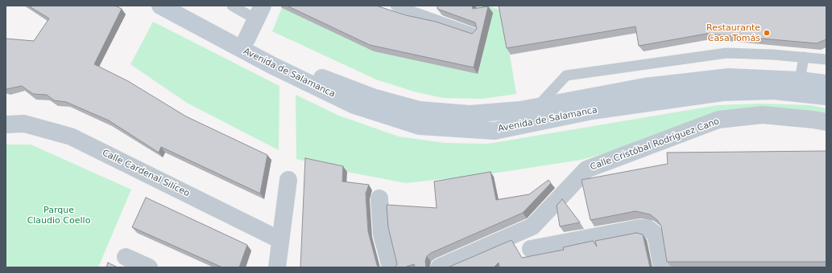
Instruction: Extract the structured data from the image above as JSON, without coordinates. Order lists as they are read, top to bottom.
{
  "streets": {
    "main road": ["Avenida de Salamanca"],
    "street": ["Calle Cristóbal Rodríguez Cano", "Calle Cardenal Silíceo"]
  },
  "parks": ["Parque Claudio Coello"],
  "places": ["Restaurante Casa Tomás"]
}
